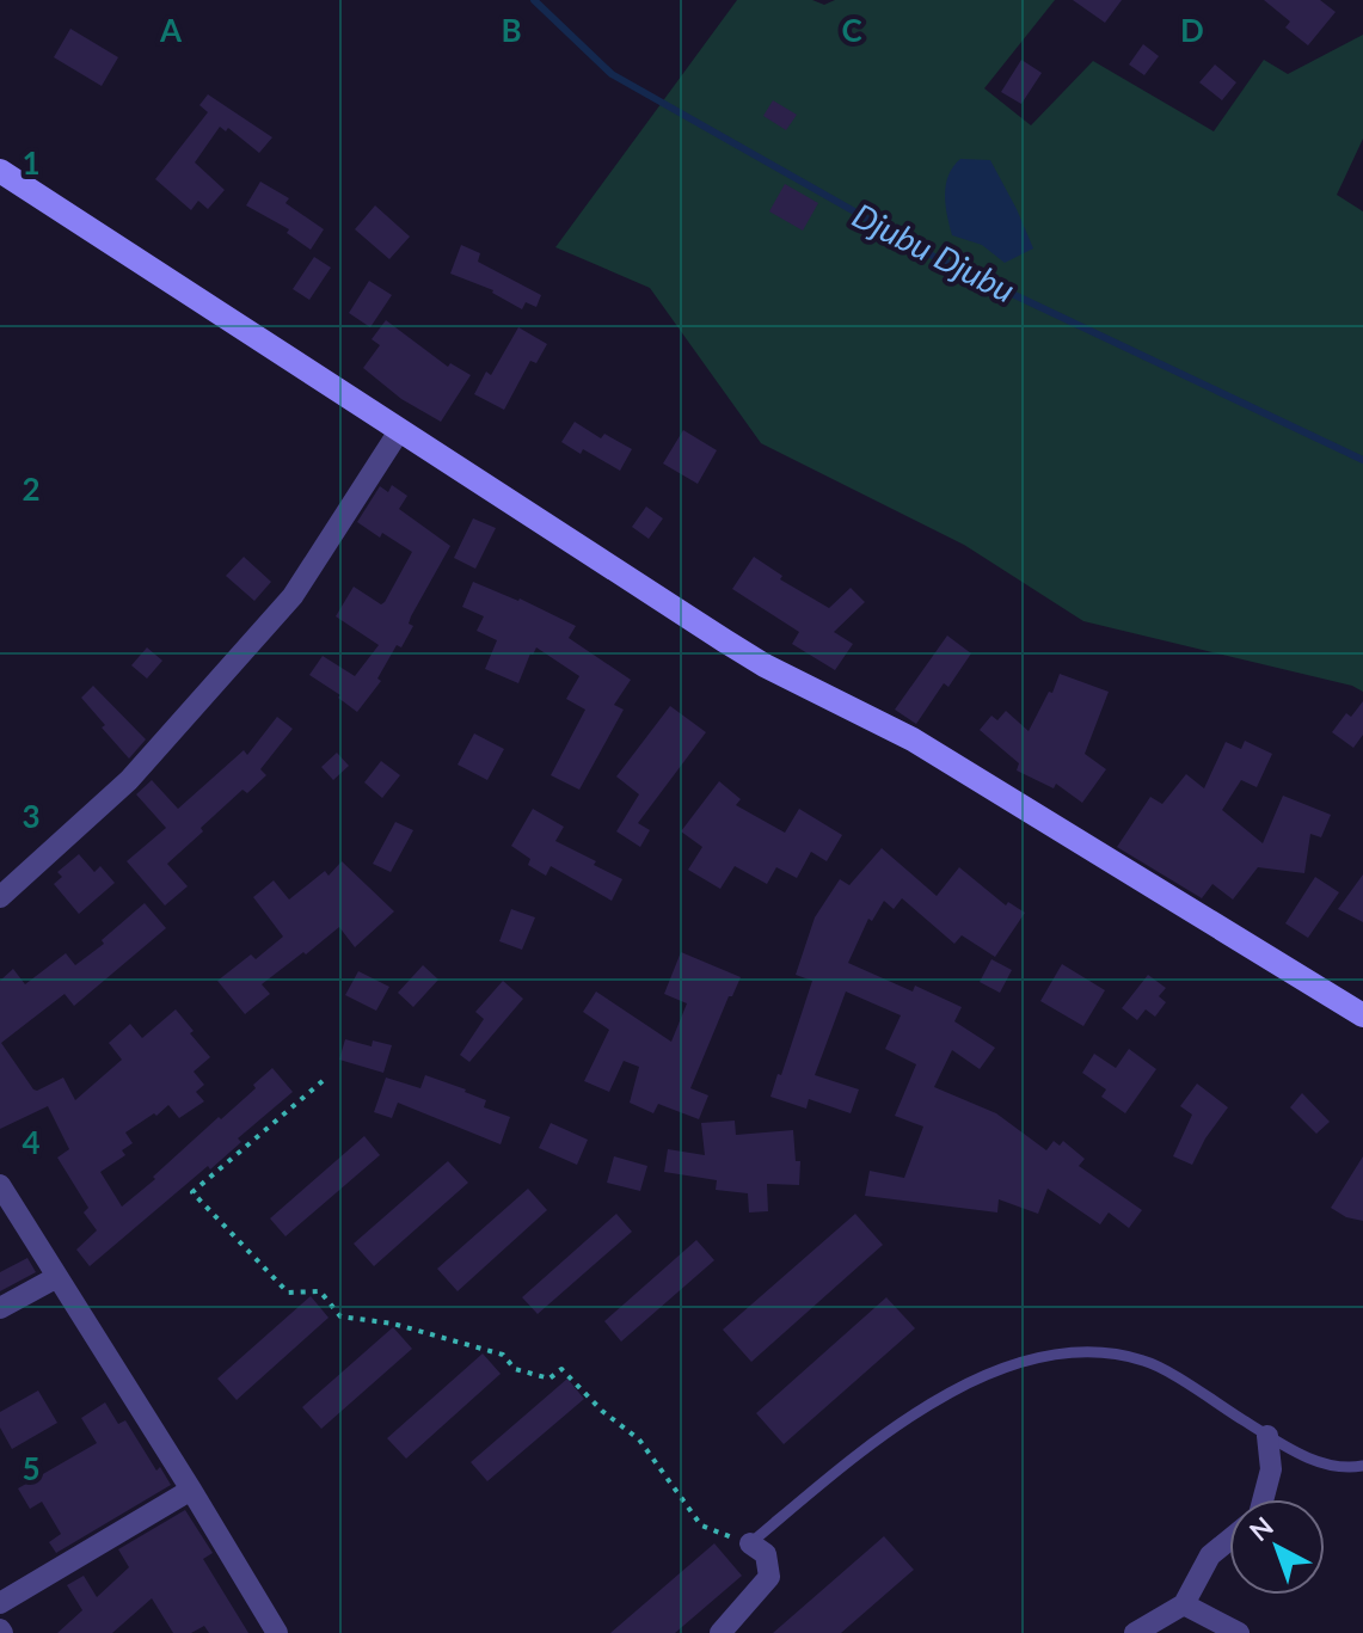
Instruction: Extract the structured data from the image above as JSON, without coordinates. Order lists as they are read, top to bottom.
{
  "water": ["Djubu Djubu"],
  "north": "top left",
  "grid": {
    "columns": [
      "A",
      "B",
      "C",
      "D"
    ],
    "rows": [
      "1",
      "2",
      "3",
      "4",
      "5"
    ]
  }
}
